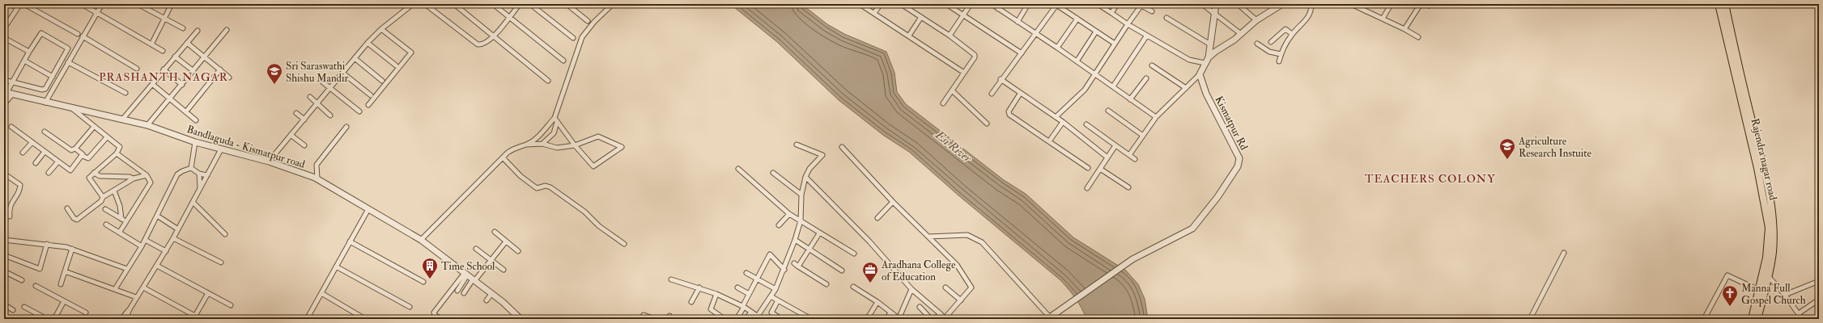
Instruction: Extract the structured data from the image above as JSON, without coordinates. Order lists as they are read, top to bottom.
{
  "streets": {
    "main road": ["Rajendra nagar road"],
    "street": ["Kismatpur Rd", "Bandlaguda - Kismatpur road"]
  },
  "districts": ["PRASHANTH NAGAR", "TEACHERS COLONY"],
  "water": ["Esi River"],
  "places": {
    "school or university": ["Sri Saraswathi Shishu Mandir", "Agriculture Research Instuite"],
    "building": ["Time School"],
    "office": ["Aradhana College of Education"],
    "church": ["Manna Full Gospel Church"]
  }
}
